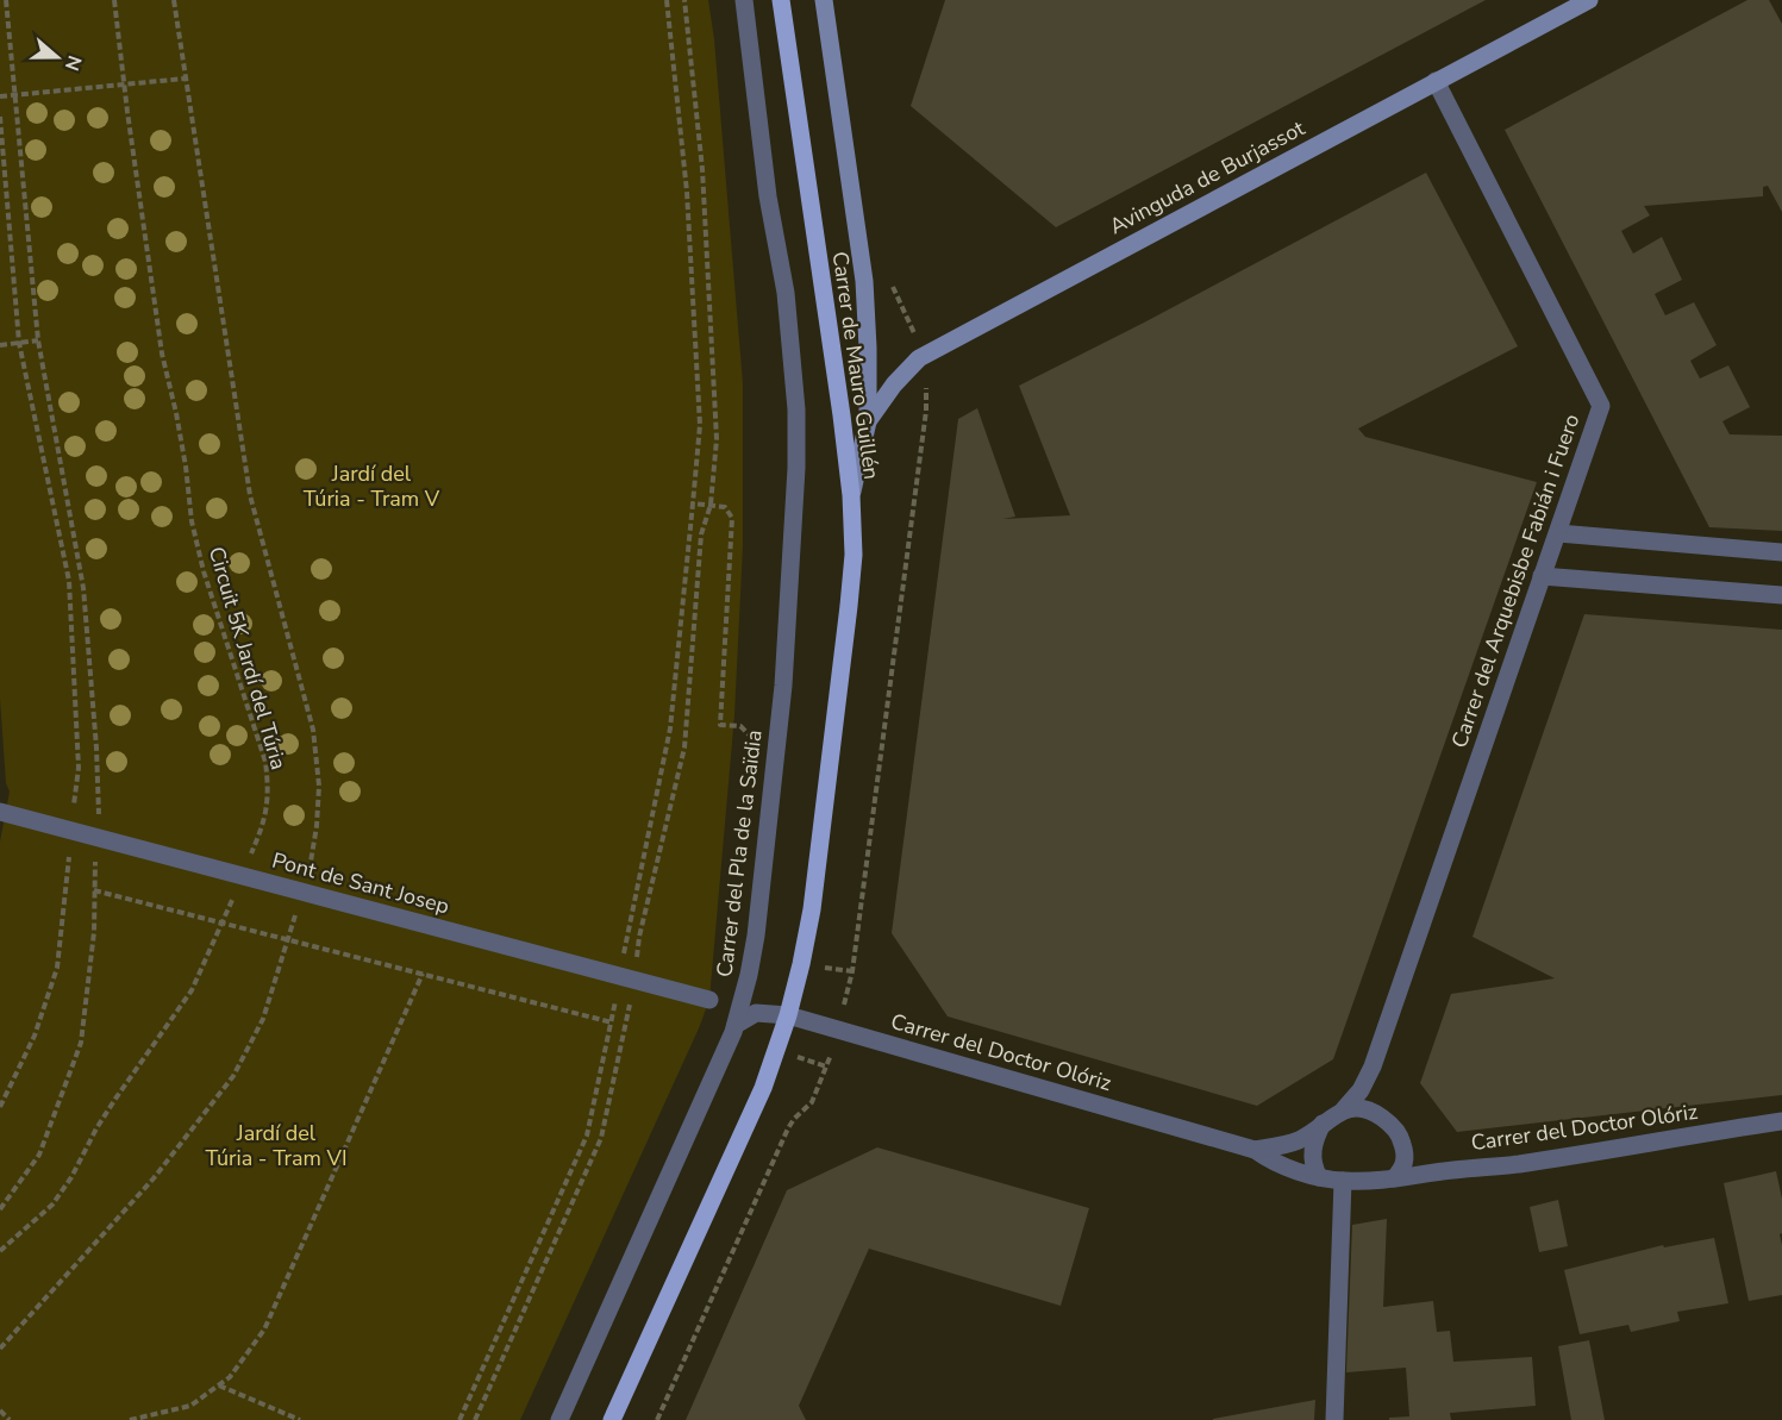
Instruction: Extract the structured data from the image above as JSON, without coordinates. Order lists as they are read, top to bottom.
{
  "streets": {
    "main road": ["Avinguda de Burjassot", "Carrer de Mauro Guillén"],
    "street": [
      "Carrer del Arquebisbe Fabián i Fuero",
      "Carrer del Pla de la Saïdia",
      "Pont de Sant Josep",
      "Carrer del Doctor Olóriz"
    ],
    "path": ["Circuit 5K Jardí del Túria"]
  },
  "crossings": [
    ["Avinguda de Burjassot", "Carrer de Mauro Guillén"],
    ["Avinguda de Burjassot", "Carrer del Arquebisbe Fabián i Fuero"],
    ["Carrer del Arquebisbe Fabián i Fuero", "Carrer del Doctor Olóriz"],
    ["Carrer del Pla de la Saïdia", "Carrer del Doctor Olóriz"]
  ],
  "parks": ["Jardí del Túria - Tram V", "Jardí del Túria - Tram VI"],
  "north": "right"
}
